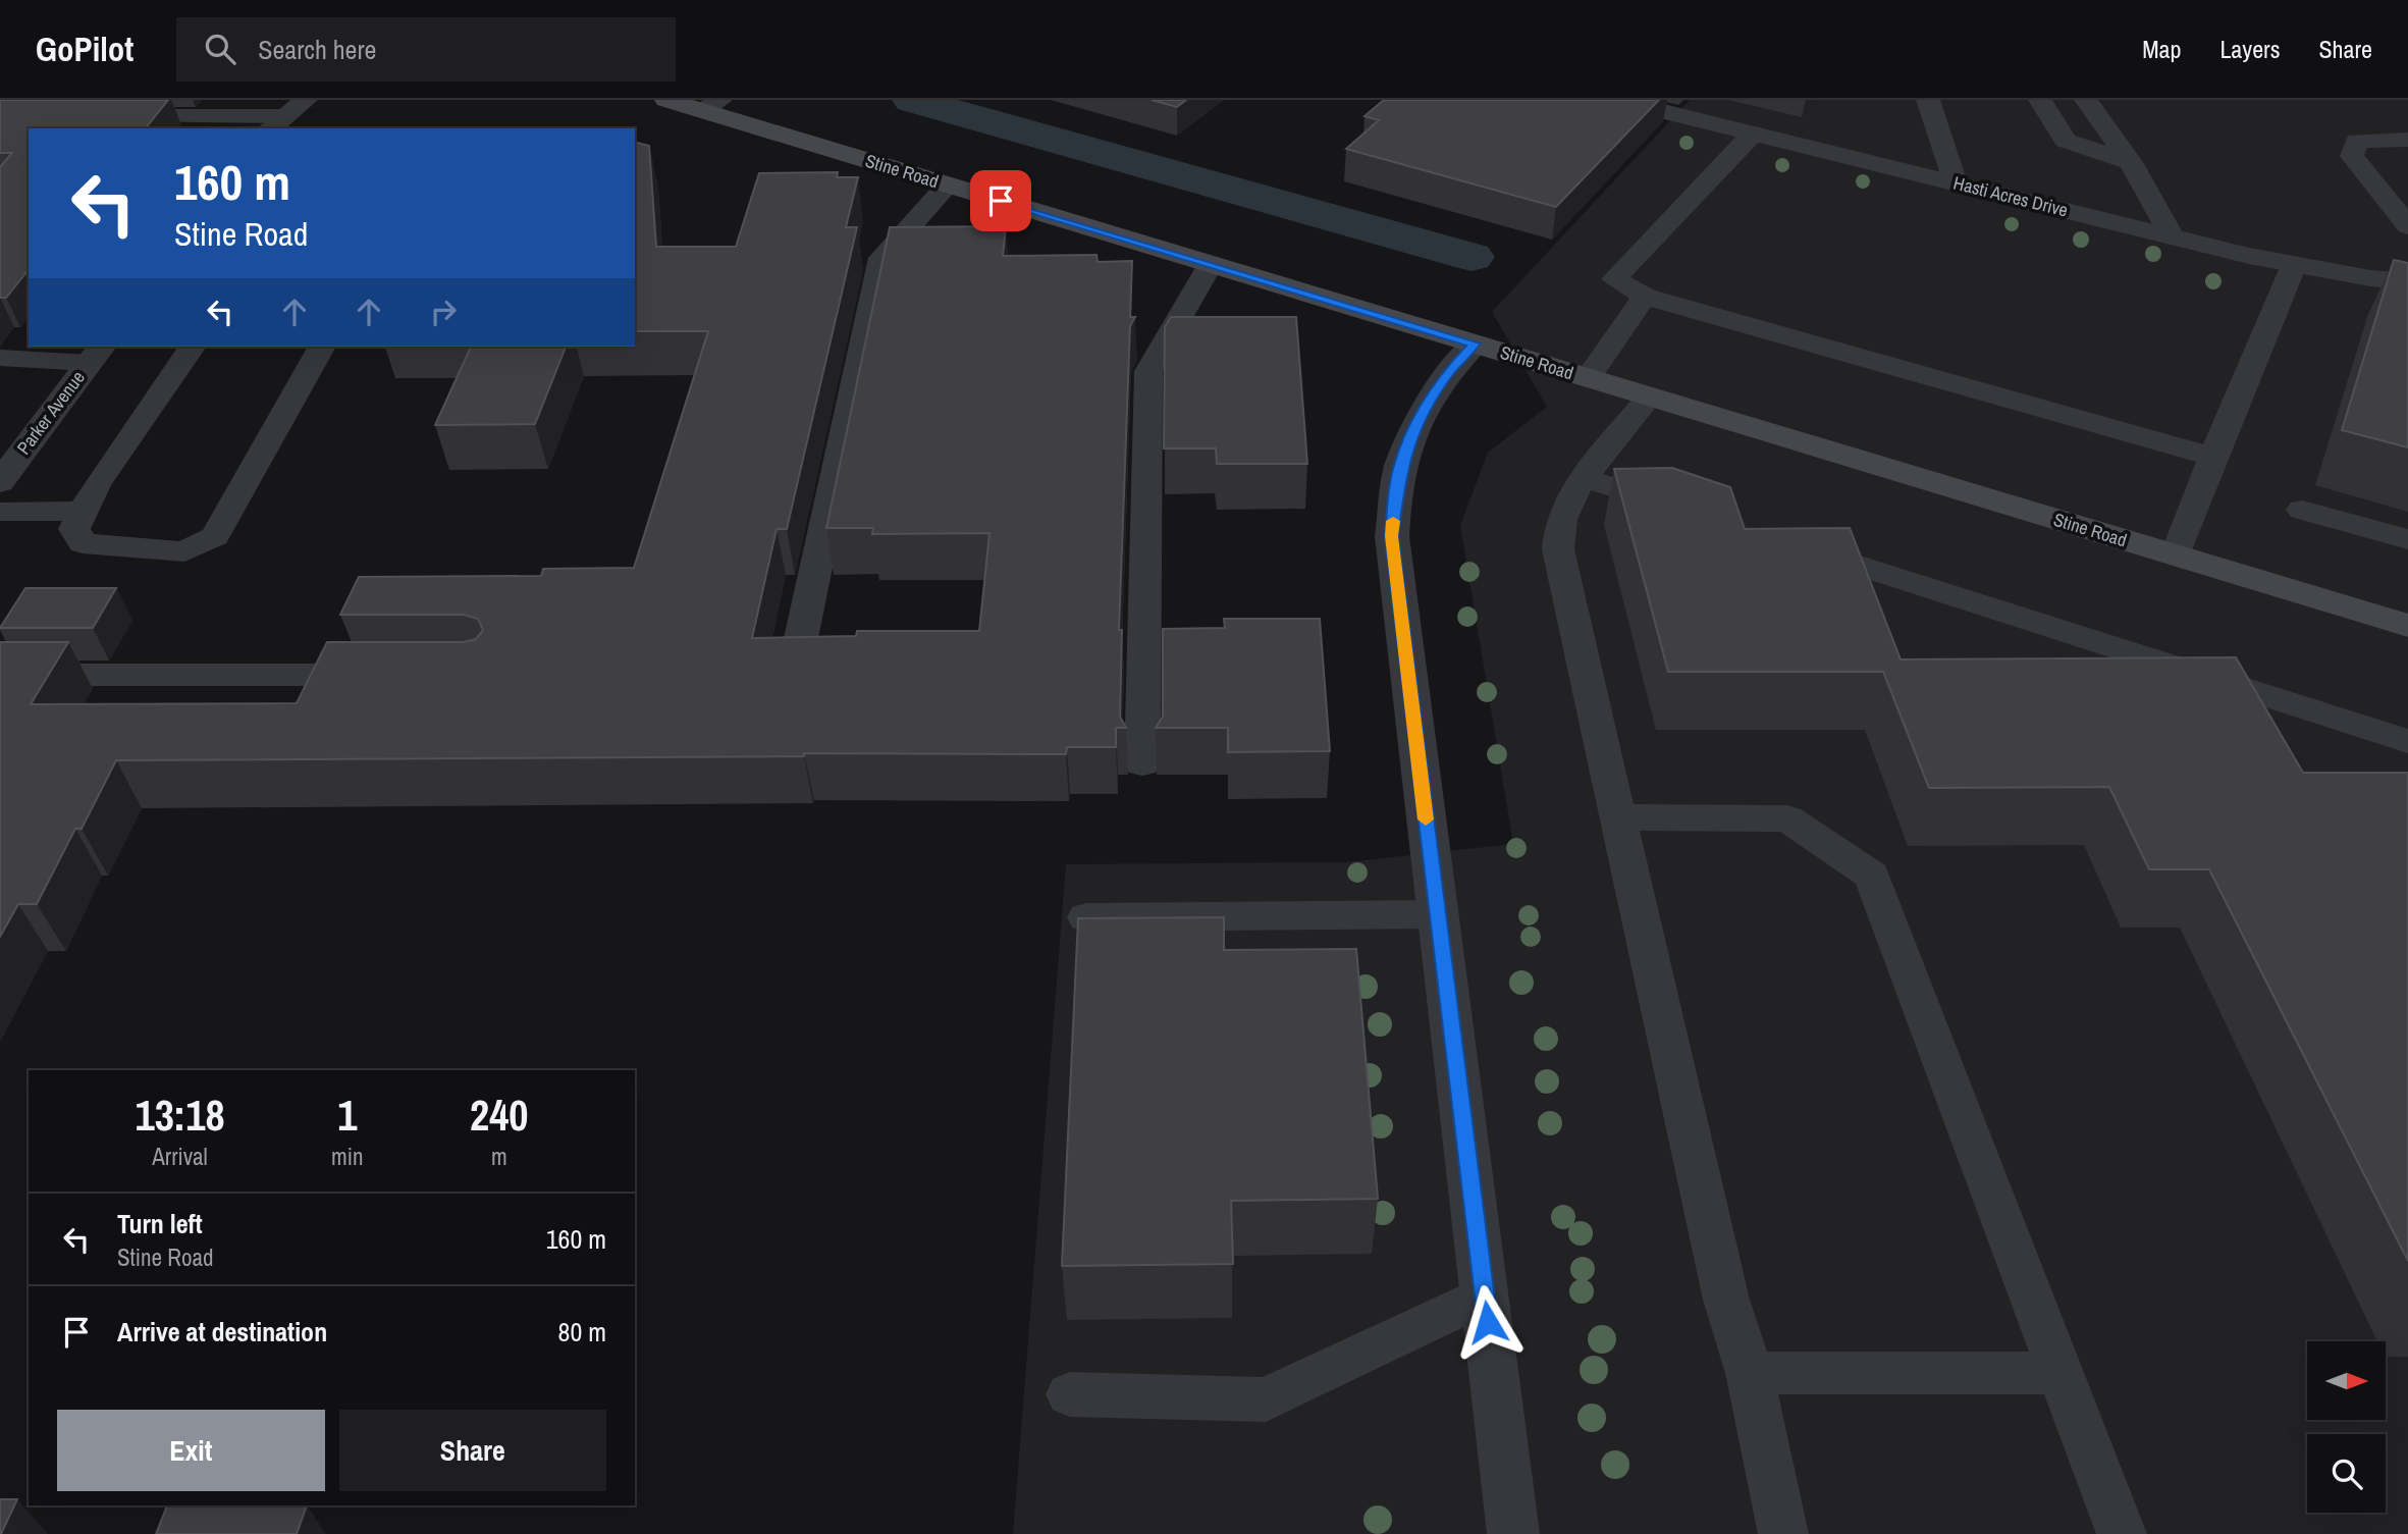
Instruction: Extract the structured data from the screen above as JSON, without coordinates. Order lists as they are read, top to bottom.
{
  "streets": {
    "street": ["Stine Road", "Hasti Acres Drive", "Parker Avenue"]
  },
  "north": "right",
  "page": {
    "header": "GoPilot",
    "search": "Search here",
    "nav": ["Map", "Layers", "Share"],
    "turn": ["160 m", "Stine Road"],
    "eta": [
      "13:18",
      "Arrival",
      "1",
      "min",
      "240",
      "m"
    ],
    "list": [
      {
        "name": "Turn left",
        "note": "Stine Road",
        "value": "160 m"
      },
      {
        "name": "Arrive at destination",
        "value": "80 m"
      }
    ],
    "buttons": ["Exit", "Share"]
  }
}
